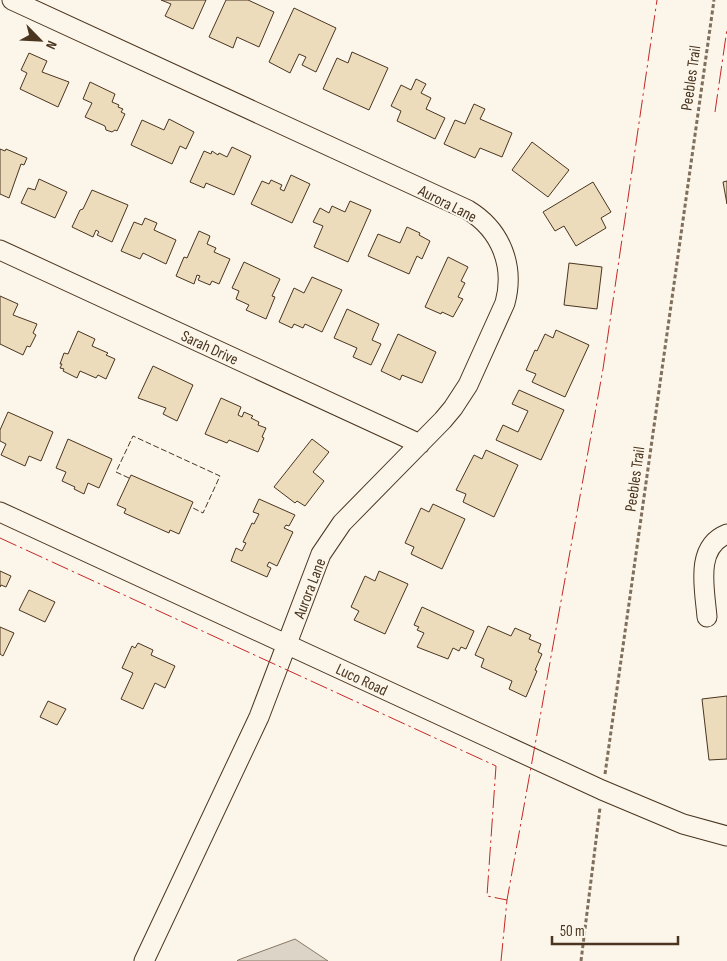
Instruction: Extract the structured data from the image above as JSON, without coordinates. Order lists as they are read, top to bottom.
{
  "streets": {
    "street": ["Aurora Lane", "Sarah Drive", "Luco Road"],
    "path": ["Peebles Trail"]
  },
  "crossings": [
    ["Peebles Trail", "Luco Road"],
    ["Aurora Lane", "Sarah Drive"],
    ["Aurora Lane", "Luco Road"]
  ],
  "scale_bar": "50 m",
  "north": "bottom right"
}
